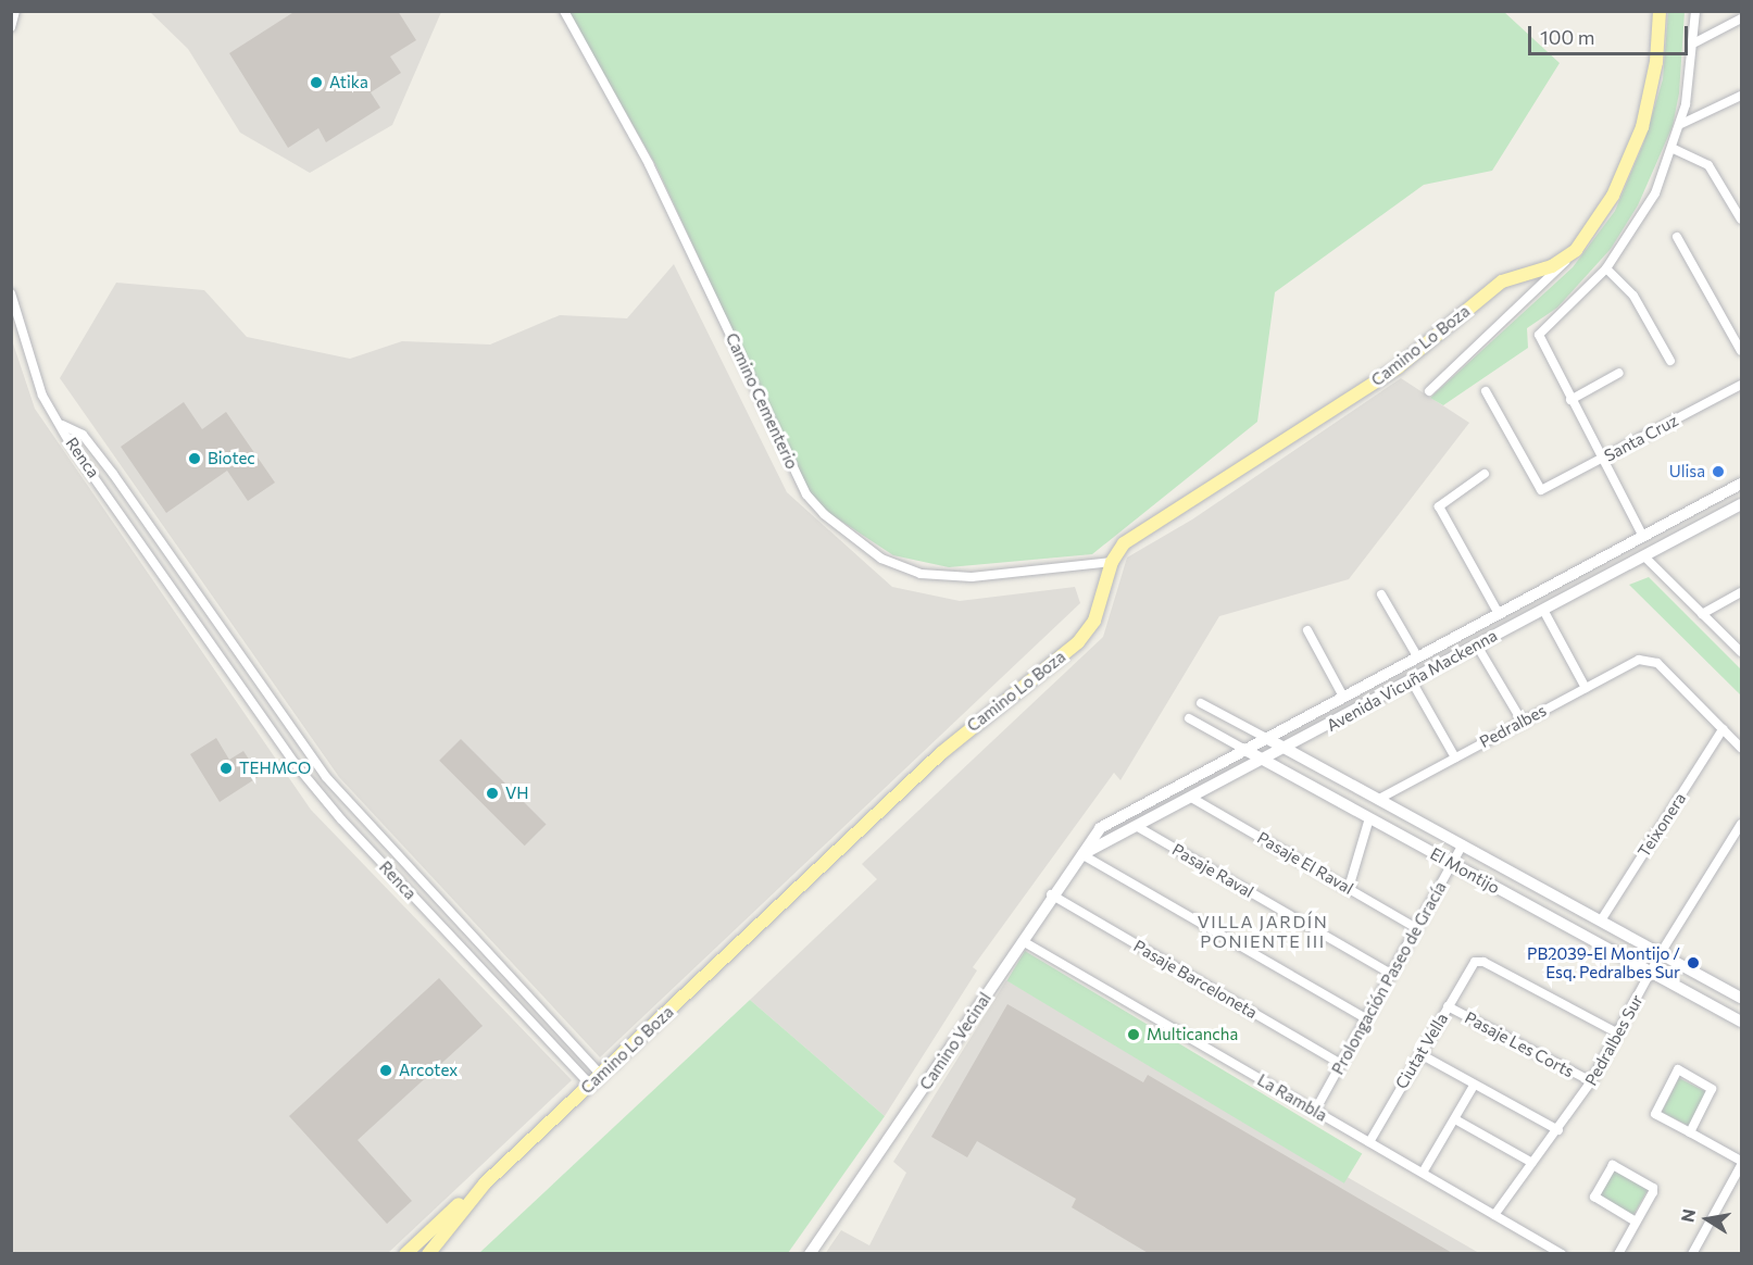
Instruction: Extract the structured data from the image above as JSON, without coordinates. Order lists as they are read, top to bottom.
{
  "streets": {
    "main road": ["Camino Lo Boza"],
    "street": [
      "Camino Cementerio",
      "Santa Cruz",
      "Renca",
      "Avenida Vicuña Mackenna",
      "Pedralbes",
      "Teixonera",
      "Pasaje El Raval",
      "Pasaje Raval",
      "El Montijo",
      "Prolongación Paseo de Gracía",
      "Pasaje Barceloneta",
      "Pedralbes Sur",
      "Camino Vecinal",
      "Pasaje Les Corts",
      "Ciutat Vella",
      "La Rambla"
    ]
  },
  "crossings": [
    ["Camino Lo Boza", "Camino Cementerio"],
    ["Camino Lo Boza", "Renca"],
    ["Avenida Vicuña Mackenna", "Pasaje El Raval"],
    ["Avenida Vicuña Mackenna", "Pasaje Raval"],
    ["Avenida Vicuña Mackenna", "El Montijo"],
    ["Avenida Vicuña Mackenna", "Camino Vecinal"],
    ["Pedralbes", "Teixonera"],
    ["Pedralbes", "El Montijo"],
    ["Teixonera", "El Montijo"],
    ["Pasaje El Raval", "Prolongación Paseo de Gracía"],
    ["Pasaje Raval", "Prolongación Paseo de Gracía"],
    ["El Montijo", "Prolongación Paseo de Gracía"],
    ["El Montijo", "Pedralbes Sur"],
    ["Prolongación Paseo de Gracía", "Pasaje Barceloneta"],
    ["Prolongación Paseo de Gracía", "La Rambla"],
    ["Pasaje Barceloneta", "Camino Vecinal"],
    ["Pedralbes Sur", "Pasaje Les Corts"],
    ["Pedralbes Sur", "Ciutat Vella"],
    ["Pedralbes Sur", "La Rambla"],
    ["Camino Vecinal", "La Rambla"],
    ["Pasaje Les Corts", "Ciutat Vella"],
    ["Ciutat Vella", "La Rambla"]
  ],
  "districts": ["VILLA JARDÍN PONIENTE III"],
  "places": [
    "Atika",
    "Biotec",
    "Ulisa",
    "TEHMCO",
    "VH",
    "PB2039-El Montijo / Esq. Pedralbes Sur",
    "Multicancha",
    "Arcotex"
  ],
  "scale_bar": "100 m",
  "north": "left"
}
